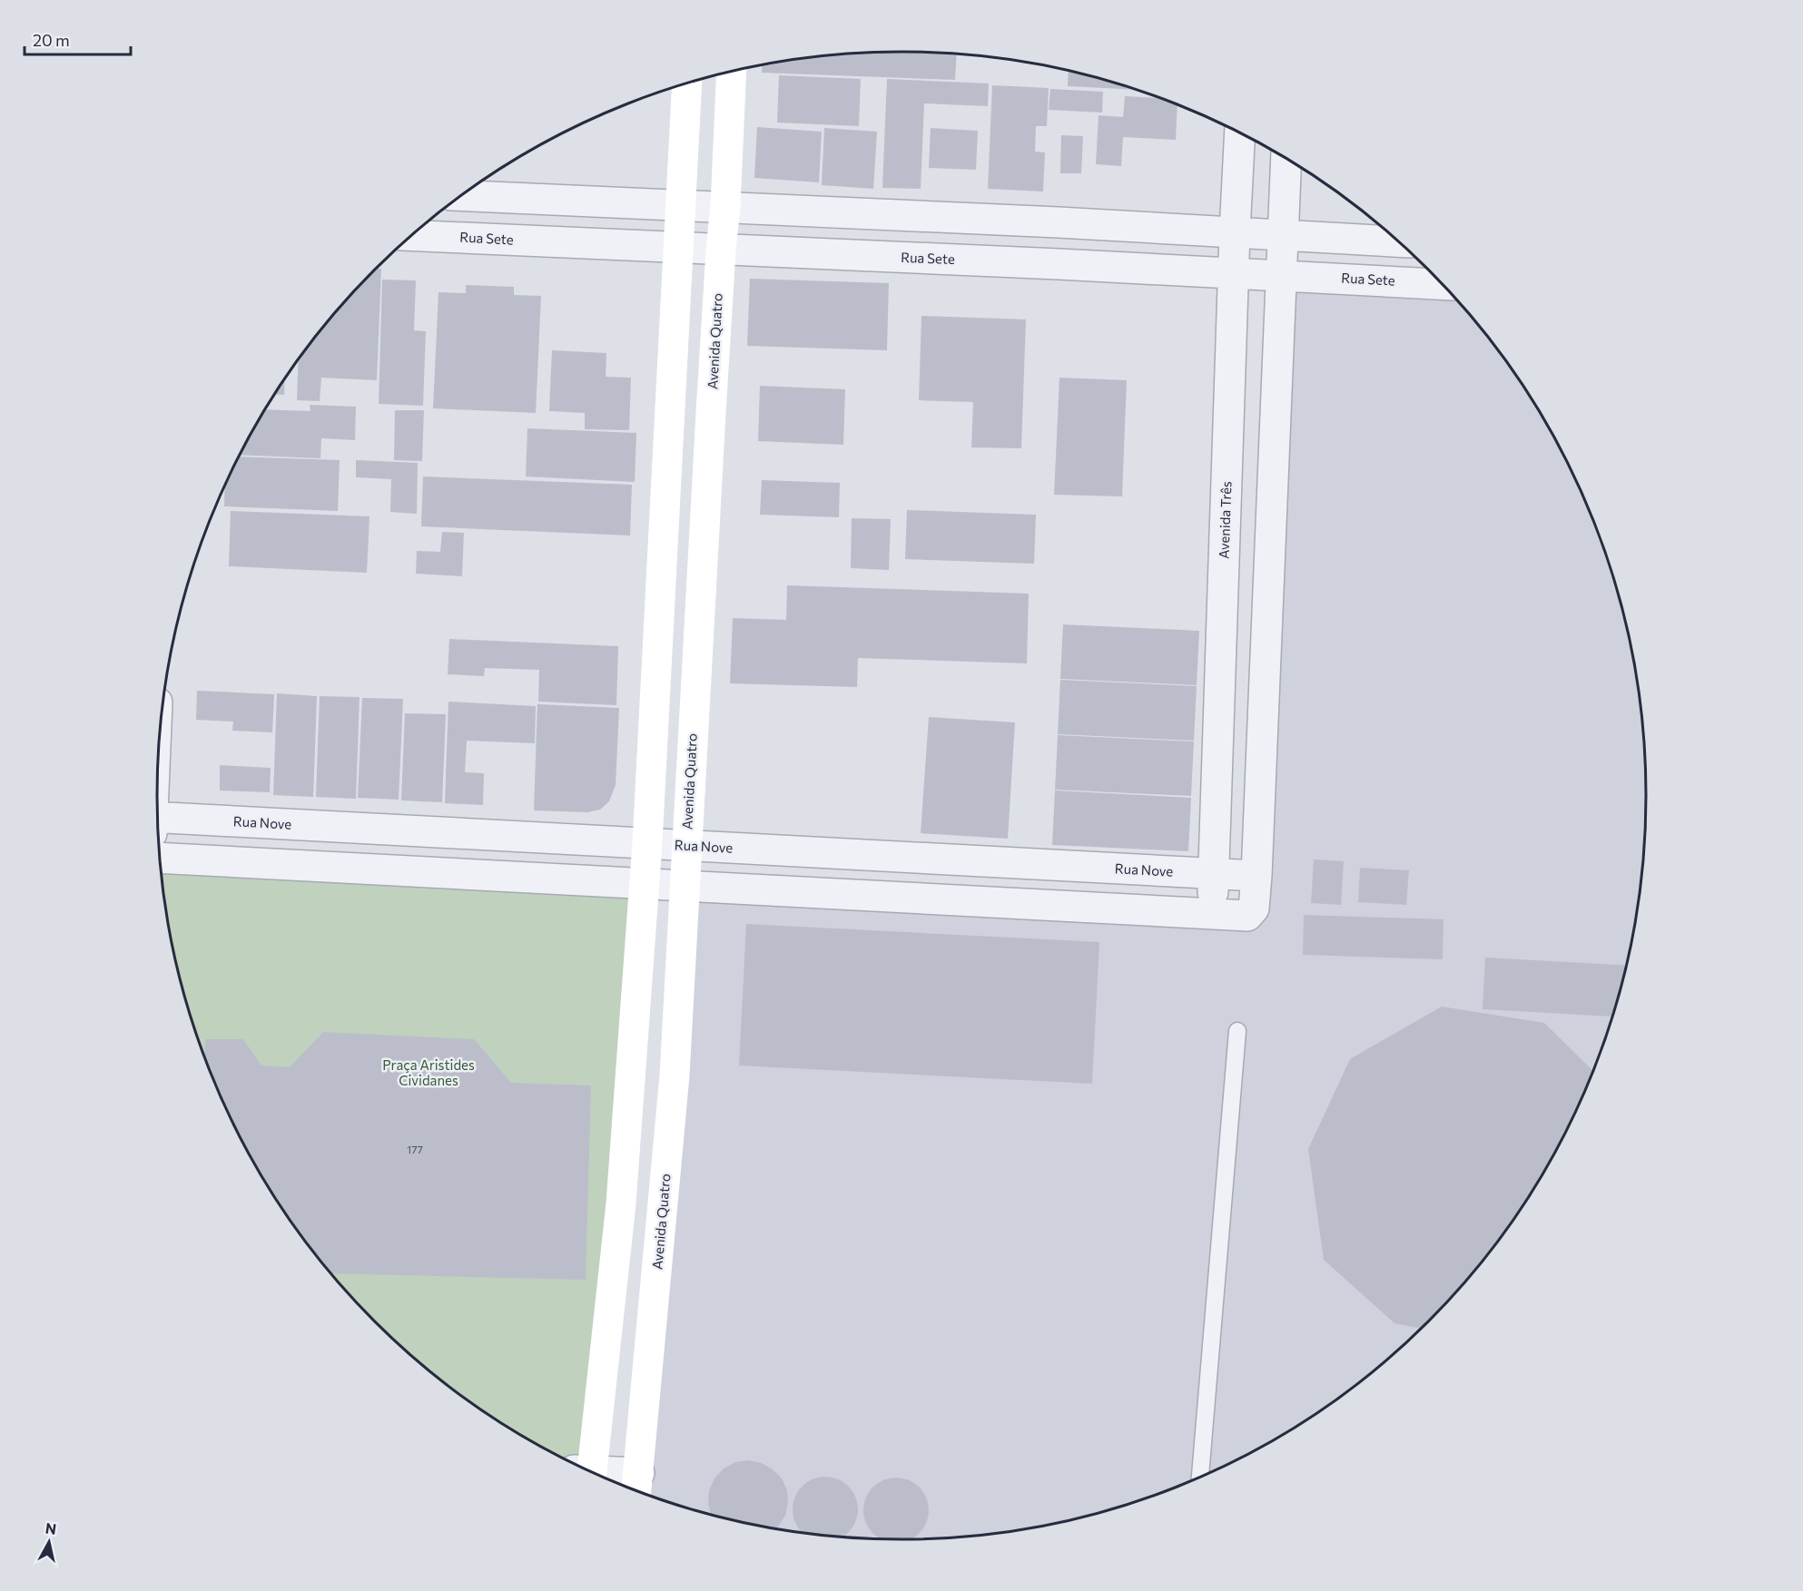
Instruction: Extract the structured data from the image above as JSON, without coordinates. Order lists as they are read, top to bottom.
{
  "streets": {
    "main road": ["Avenida Quatro"],
    "street": ["Rua Sete", "Avenida Três", "Rua Nove"]
  },
  "crossings": [
    ["Rua Sete", "Avenida Quatro"],
    ["Rua Sete", "Avenida Três"],
    ["Avenida Quatro", "Rua Nove"],
    ["Avenida Três", "Rua Nove"]
  ],
  "parks": ["Praça Aristides Cividanes"],
  "house_numbers": ["177"],
  "scale_bar": "20 m",
  "north": "top"
}
